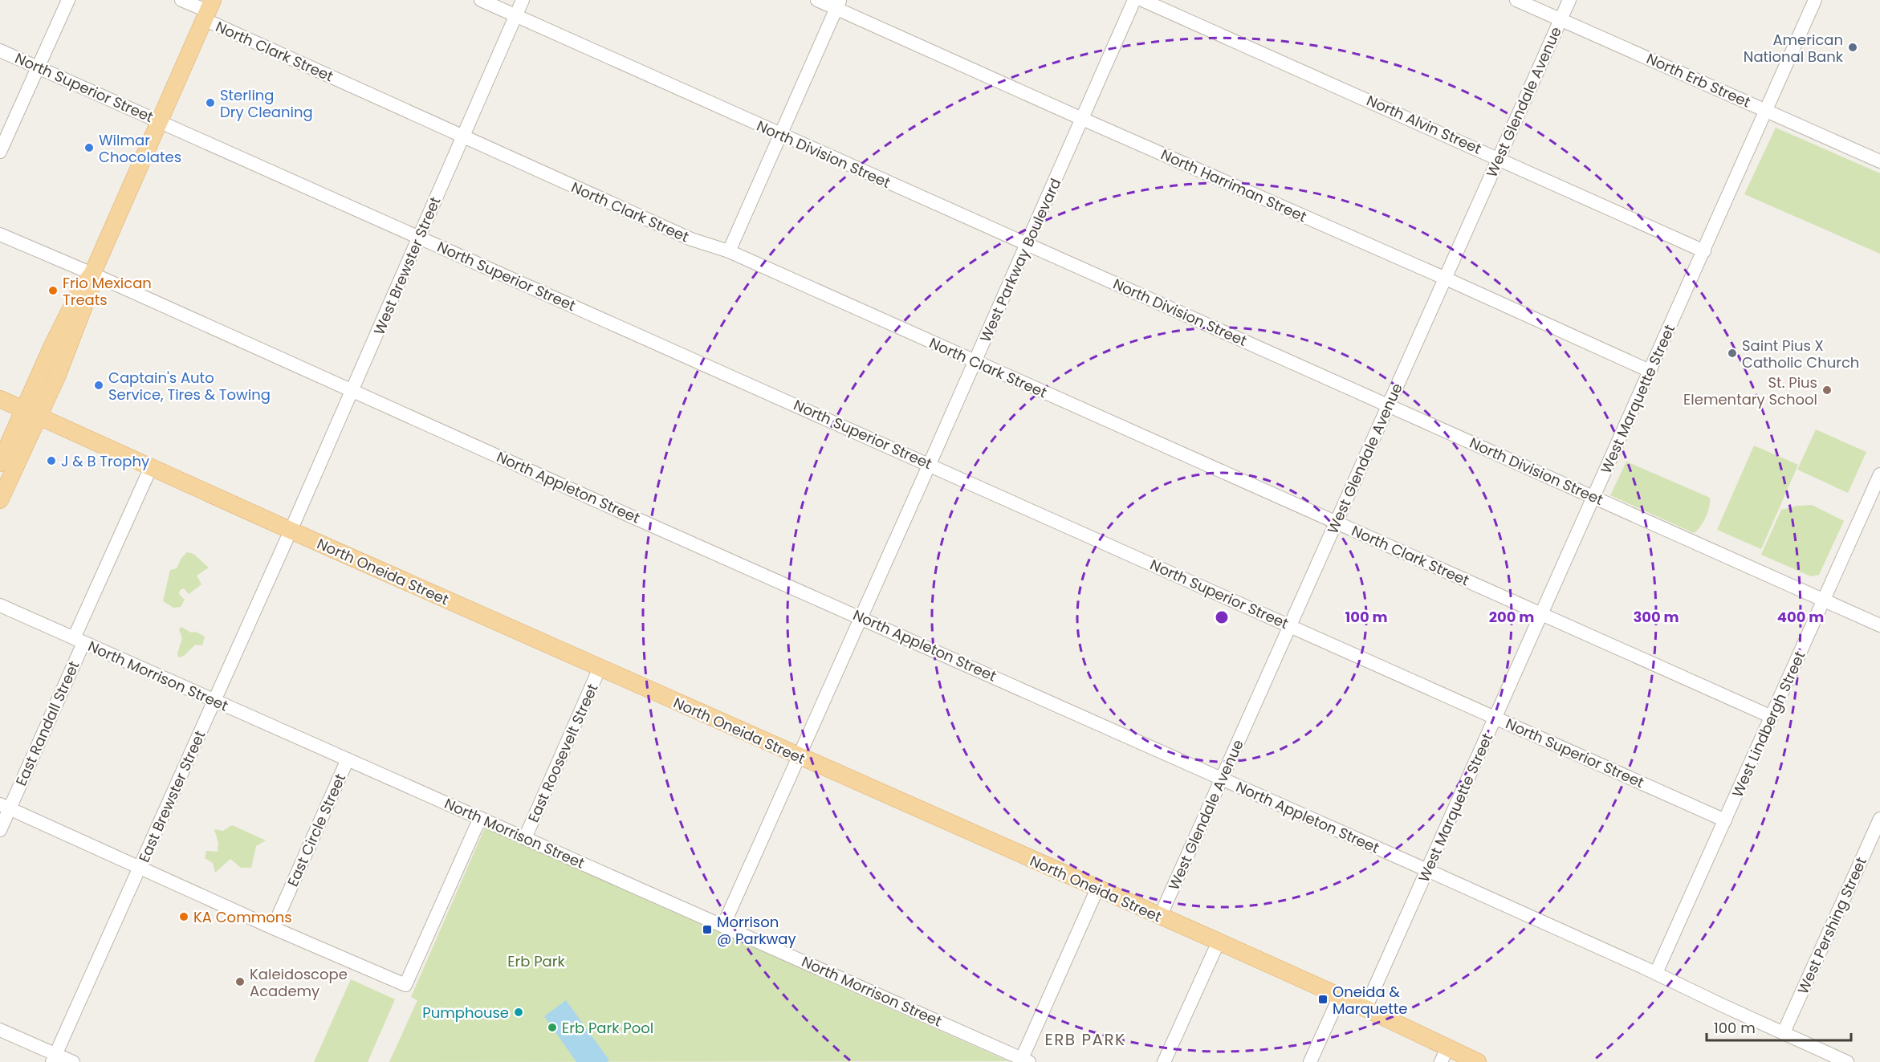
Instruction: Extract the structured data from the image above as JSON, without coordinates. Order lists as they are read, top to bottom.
{
  "streets": {
    "main road": ["North Oneida Street"],
    "street": [
      "North Clark Street",
      "North Erb Street",
      "North Superior Street",
      "West Glendale Avenue",
      "North Alvin Street",
      "North Division Street",
      "North Harriman Street",
      "West Parkway Boulevard",
      "West Brewster Street",
      "West Marquette Street",
      "North Appleton Street",
      "North Morrison Street",
      "East Randall Street",
      "West Lindbergh Street",
      "East Roosevelt Street",
      "East Brewster Street",
      "East Circle Street",
      "West Pershing Street"
    ]
  },
  "crossings": [
    ["North Clark Street", "West Glendale Avenue"],
    ["North Clark Street", "West Parkway Boulevard"],
    ["North Clark Street", "West Brewster Street"],
    ["North Clark Street", "West Marquette Street"],
    ["North Clark Street", "West Lindbergh Street"],
    ["North Erb Street", "West Glendale Avenue"],
    ["North Erb Street", "West Marquette Street"],
    ["North Superior Street", "West Glendale Avenue"],
    ["North Superior Street", "West Parkway Boulevard"],
    ["North Superior Street", "West Brewster Street"],
    ["North Superior Street", "West Marquette Street"],
    ["North Superior Street", "West Lindbergh Street"],
    ["West Glendale Avenue", "North Alvin Street"],
    ["West Glendale Avenue", "North Division Street"],
    ["West Glendale Avenue", "North Harriman Street"],
    ["West Glendale Avenue", "North Appleton Street"],
    ["West Glendale Avenue", "North Oneida Street"],
    ["North Alvin Street", "West Marquette Street"],
    ["North Division Street", "West Parkway Boulevard"],
    ["North Division Street", "West Brewster Street"],
    ["North Division Street", "West Marquette Street"],
    ["North Division Street", "West Lindbergh Street"],
    ["North Harriman Street", "West Parkway Boulevard"],
    ["North Harriman Street", "West Marquette Street"],
    ["West Parkway Boulevard", "North Appleton Street"],
    ["West Parkway Boulevard", "North Oneida Street"],
    ["West Parkway Boulevard", "North Morrison Street"],
    ["West Brewster Street", "North Appleton Street"],
    ["West Brewster Street", "North Oneida Street"],
    ["West Brewster Street", "East Brewster Street"],
    ["West Marquette Street", "North Appleton Street"],
    ["West Marquette Street", "North Oneida Street"],
    ["North Appleton Street", "West Lindbergh Street"],
    ["North Appleton Street", "West Pershing Street"],
    ["North Oneida Street", "East Randall Street"],
    ["North Oneida Street", "East Roosevelt Street"],
    ["North Oneida Street", "East Brewster Street"],
    ["North Morrison Street", "East Randall Street"],
    ["North Morrison Street", "East Roosevelt Street"],
    ["North Morrison Street", "East Brewster Street"],
    ["North Morrison Street", "East Circle Street"]
  ],
  "districts": ["ERB PARK"],
  "parks": ["Erb Park"],
  "places": {
    "other": [
      "American National Bank",
      "Sterling Dry Cleaning",
      "Wilmar Chocolates",
      "Frio Mexican Treats",
      "Saint Pius X Catholic Church",
      "Captain's Auto Service, Tires & Towing",
      "St. Pius Elementary School",
      "J & B Trophy",
      "KA Commons",
      "Kaleidoscope Academy",
      "Pumphouse",
      "Erb Park Pool"
    ],
    "transit": ["Morrison @ Parkway", "Oneida & Marquette"]
  },
  "scale_bar": "100 m",
  "rings": [
    "100 m",
    "200 m",
    "300 m",
    "400 m"
  ]
}
